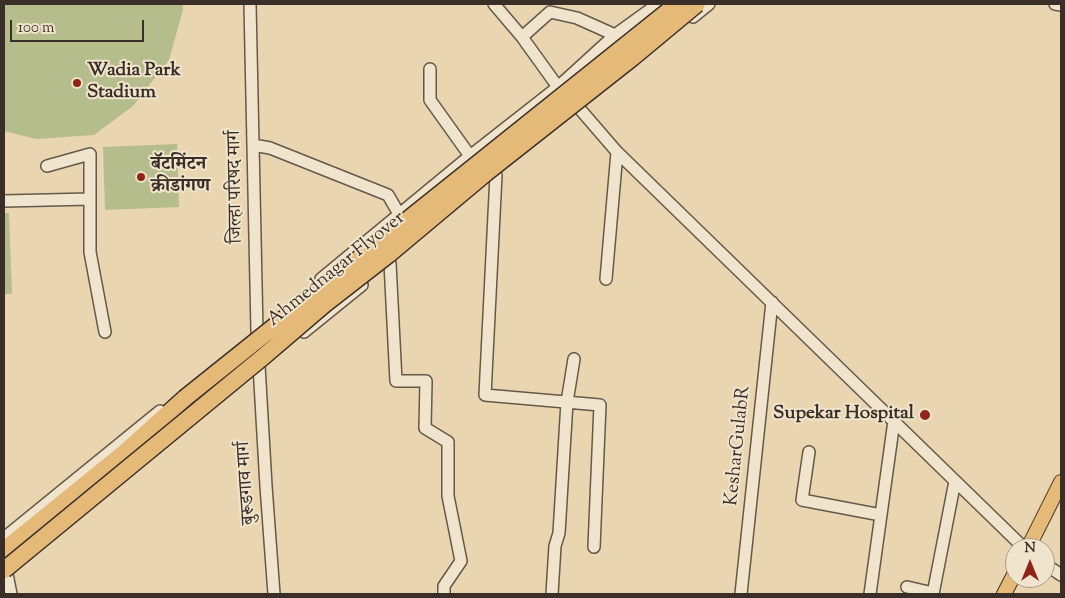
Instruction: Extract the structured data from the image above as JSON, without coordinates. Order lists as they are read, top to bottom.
{
  "streets": {
    "highway": ["Ahmednagar Flyover"],
    "street": ["जिल्हा परिषद मार्ग", "KesharGulabR", "बुरूडगाव मार्ग"]
  },
  "crossings": [
    ["जिल्हा परिषद मार्ग", "बुरूडगाव मार्ग"]
  ],
  "places": ["Wadia Park Stadium", "बॅटमिंटन क्रीडांगण", "Supekar Hospital"],
  "scale_bar": "100 m",
  "north": "top"
}
